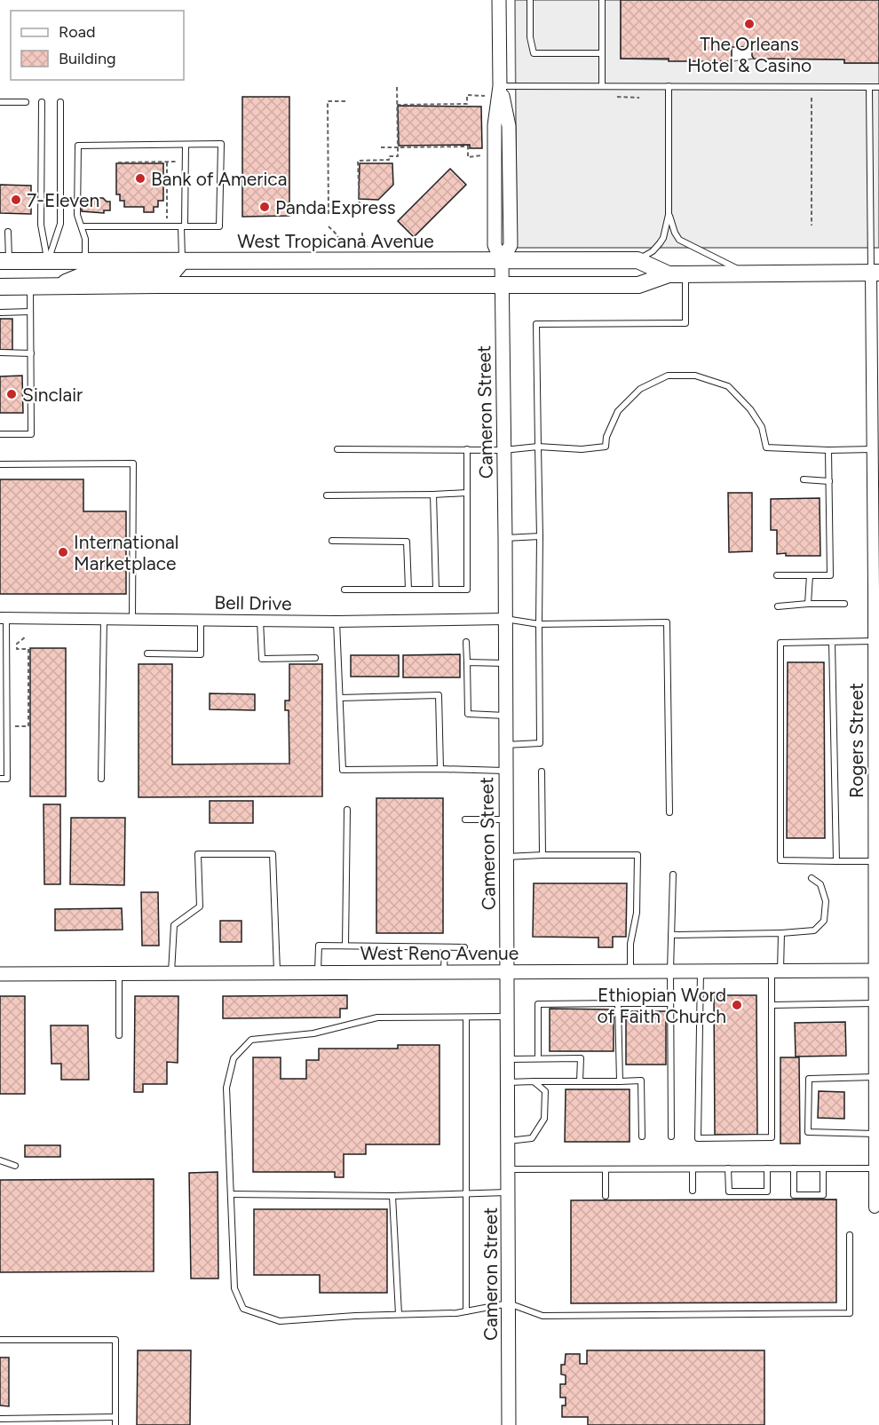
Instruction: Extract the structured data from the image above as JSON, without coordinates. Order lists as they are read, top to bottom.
{
  "streets": {
    "main road": ["West Tropicana Avenue"],
    "street": [
      "Cameron Street",
      "Bell Drive",
      "Rogers Street",
      "West Reno Avenue"
    ]
  },
  "crossings": [
    ["West Tropicana Avenue", "Cameron Street"],
    ["West Tropicana Avenue", "Rogers Street"],
    ["Cameron Street", "Bell Drive"],
    ["Cameron Street", "West Reno Avenue"],
    ["Rogers Street", "West Reno Avenue"]
  ],
  "places": [
    "The Orleans Hotel & Casino",
    "Bank of America",
    "7-Eleven",
    "Panda Express",
    "Sinclair",
    "International Marketplace",
    "Ethiopian Word of Faith Church"
  ],
  "legend": ["Road", "Building"]
}
